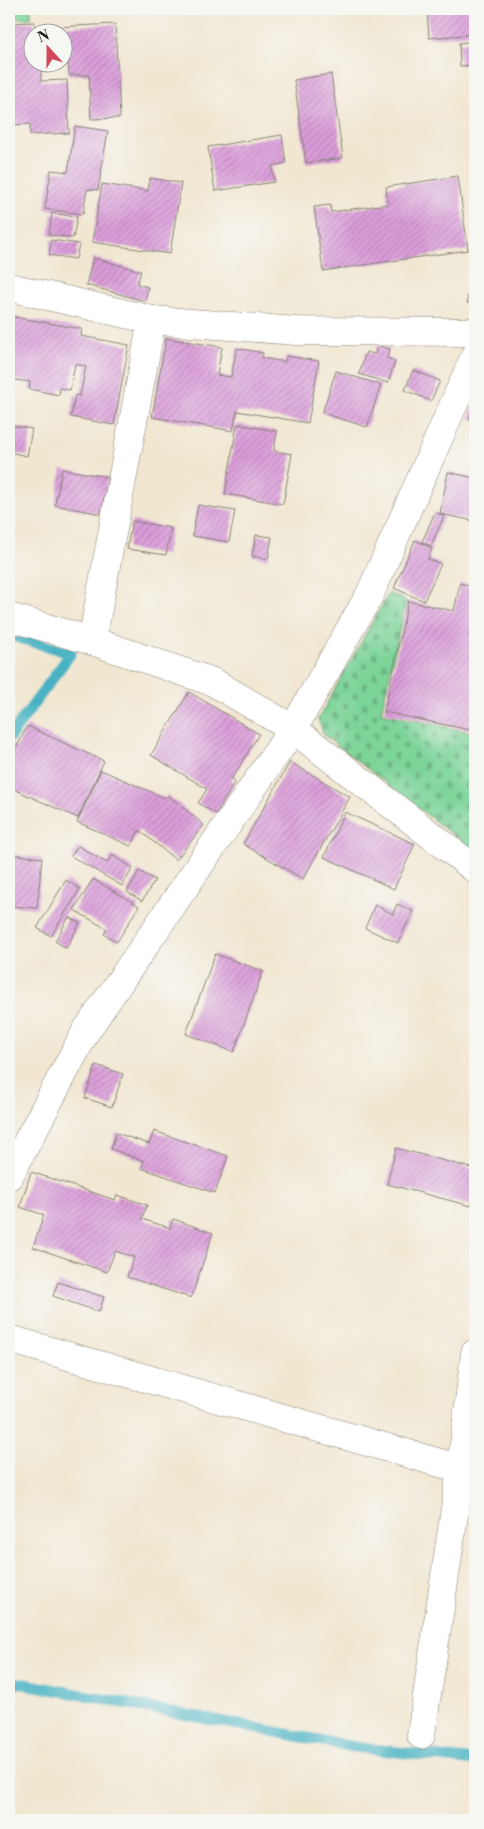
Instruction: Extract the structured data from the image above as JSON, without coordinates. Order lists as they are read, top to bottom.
{
  "north": "top"
}
